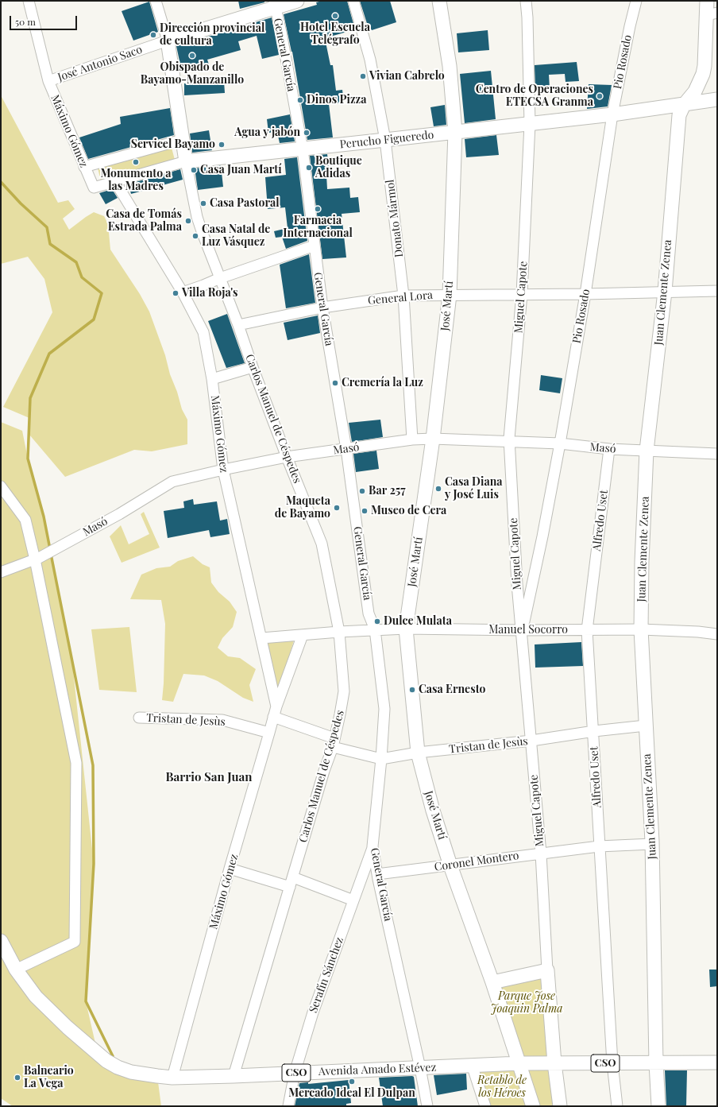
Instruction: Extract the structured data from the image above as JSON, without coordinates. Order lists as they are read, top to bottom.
{
  "streets": {
    "main road": [
      "José Antonio Saco",
      "Perucho Figueredo",
      "Juan Clemente Zenea",
      "Miguel Capote",
      "José Martí",
      "Carlos Manuel de Céspedes",
      "CSO",
      "Avenida Amado Estévez"
    ],
    "street": [
      "General García",
      "Pio Rosado",
      "Máximo Gómez",
      "Donato Mármol",
      "General Lora",
      "Masó",
      "Alfredo Uset",
      "Manuel Socorro",
      "Tristan de Jesùs",
      "Coronel Montero",
      "Serafín Sánchez"
    ]
  },
  "crossings": [
    ["General García", "José Antonio Saco"],
    ["General García", "Perucho Figueredo"],
    ["General García", "General Lora"],
    ["General García", "Masó"],
    ["General García", "Manuel Socorro"],
    ["General García", "Tristan de Jesùs"],
    ["General García", "Coronel Montero"],
    ["General García", "Serafín Sánchez"],
    ["General García", "Avenida Amado Estévez"],
    ["Pio Rosado", "Perucho Figueredo"],
    ["Pio Rosado", "Miguel Capote"],
    ["Pio Rosado", "General Lora"],
    ["Pio Rosado", "Masó"],
    ["Pio Rosado", "Manuel Socorro"],
    ["José Antonio Saco", "Máximo Gómez"],
    ["José Antonio Saco", "Carlos Manuel de Céspedes"],
    ["Máximo Gómez", "Perucho Figueredo"],
    ["Máximo Gómez", "Masó"],
    ["Máximo Gómez", "Manuel Socorro"],
    ["Máximo Gómez", "Tristan de Jesùs"],
    ["Máximo Gómez", "Avenida Amado Estévez"],
    ["Perucho Figueredo", "Donato Mármol"],
    ["Perucho Figueredo", "Juan Clemente Zenea"],
    ["Perucho Figueredo", "Miguel Capote"],
    ["Perucho Figueredo", "José Martí"],
    ["Perucho Figueredo", "Carlos Manuel de Céspedes"],
    ["Donato Mármol", "General Lora"],
    ["Donato Mármol", "Masó"],
    ["Juan Clemente Zenea", "General Lora"],
    ["Juan Clemente Zenea", "Masó"],
    ["Juan Clemente Zenea", "Manuel Socorro"],
    ["Juan Clemente Zenea", "Tristan de Jesùs"],
    ["Juan Clemente Zenea", "Coronel Montero"],
    ["Juan Clemente Zenea", "Avenida Amado Estévez"],
    ["Miguel Capote", "General Lora"],
    ["Miguel Capote", "Masó"],
    ["Miguel Capote", "Manuel Socorro"],
    ["Miguel Capote", "Tristan de Jesùs"],
    ["Miguel Capote", "Coronel Montero"],
    ["Miguel Capote", "Avenida Amado Estévez"],
    ["General Lora", "José Martí"],
    ["General Lora", "Carlos Manuel de Céspedes"],
    ["José Martí", "Masó"],
    ["José Martí", "Manuel Socorro"],
    ["José Martí", "Tristan de Jesùs"],
    ["José Martí", "Coronel Montero"],
    ["José Martí", "Avenida Amado Estévez"],
    ["Carlos Manuel de Céspedes", "Masó"],
    ["Carlos Manuel de Céspedes", "Manuel Socorro"],
    ["Carlos Manuel de Céspedes", "Tristan de Jesùs"],
    ["Carlos Manuel de Céspedes", "Avenida Amado Estévez"],
    ["Masó", "Alfredo Uset"],
    ["Alfredo Uset", "Manuel Socorro"],
    ["Alfredo Uset", "Tristan de Jesùs"],
    ["Alfredo Uset", "Coronel Montero"],
    ["Alfredo Uset", "Avenida Amado Estévez"],
    ["Serafín Sánchez", "Avenida Amado Estévez"]
  ],
  "districts": ["Barrio San Juan"],
  "parks": ["Parque Jose Joaquin Palma", "Retablo de los Héroes"],
  "places": [
    "Hotel Escuela Telégrafo",
    "Dirección provincial de cultura",
    "Obispado de Bayamo-Manzanillo",
    "Vivian Cabrelo",
    "Centro de Operaciones ETECSA Granma",
    "Dinos Pizza",
    "Agua y jabón",
    "Servicel Bayamo",
    "Monumento a las Madres",
    "Boutique Adidas",
    "Casa Juan Martí",
    "Casa Pastoral",
    "Farmacia Internacional",
    "Casa de Tomás Estrada Palma",
    "Casa Natal de Luz Vásquez",
    "Villa Roja's",
    "Cremería la Luz",
    "Casa Diana y José Luis",
    "Bar 257",
    "Maqueta de Bayamo",
    "Museo de Cera",
    "Dulce Mulata",
    "Casa Ernesto",
    "Balneario La Vega",
    "Mercado Ideal El Dulpan"
  ],
  "scale_bar": "50 m"
}
